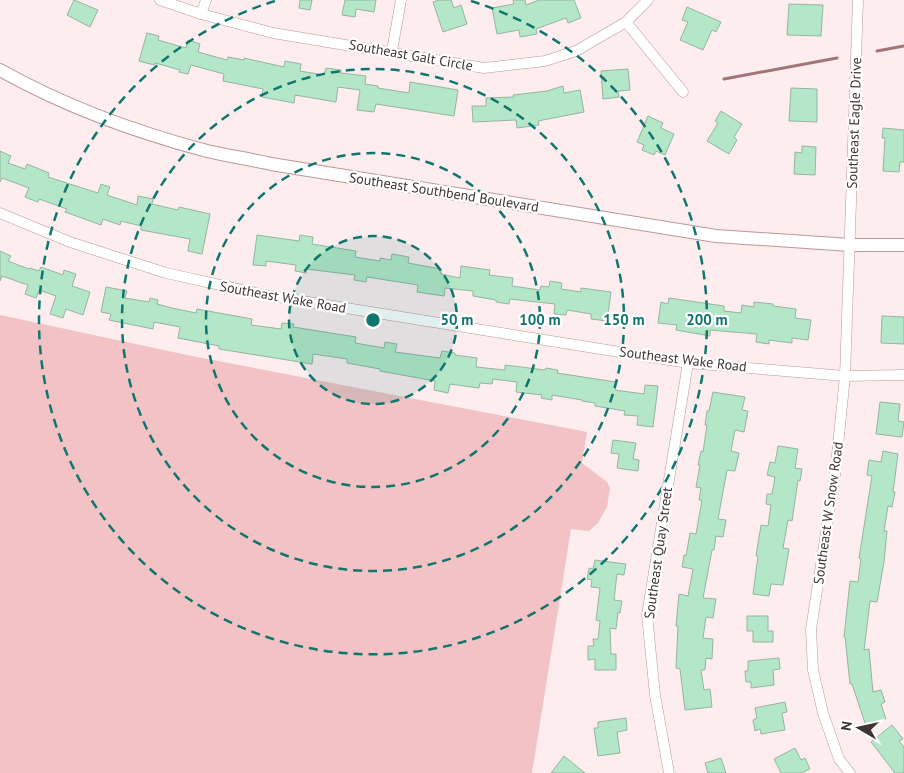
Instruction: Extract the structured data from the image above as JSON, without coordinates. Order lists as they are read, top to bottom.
{
  "streets": {
    "street": [
      "Southeast Galt Circle",
      "Southeast Eagle Drive",
      "Southeast Southbend Boulevard",
      "Southeast Wake Road",
      "Southeast W Snow Road",
      "Southeast Quay Street"
    ]
  },
  "crossings": [
    ["Southeast Eagle Drive", "Southeast Southbend Boulevard"],
    ["Southeast Eagle Drive", "Southeast W Snow Road"],
    ["Southeast Southbend Boulevard", "Southeast W Snow Road"],
    ["Southeast Wake Road", "Southeast W Snow Road"],
    ["Southeast Wake Road", "Southeast Quay Street"]
  ],
  "north": "left",
  "rings": [
    "50 m",
    "100 m",
    "150 m",
    "200 m"
  ]
}
